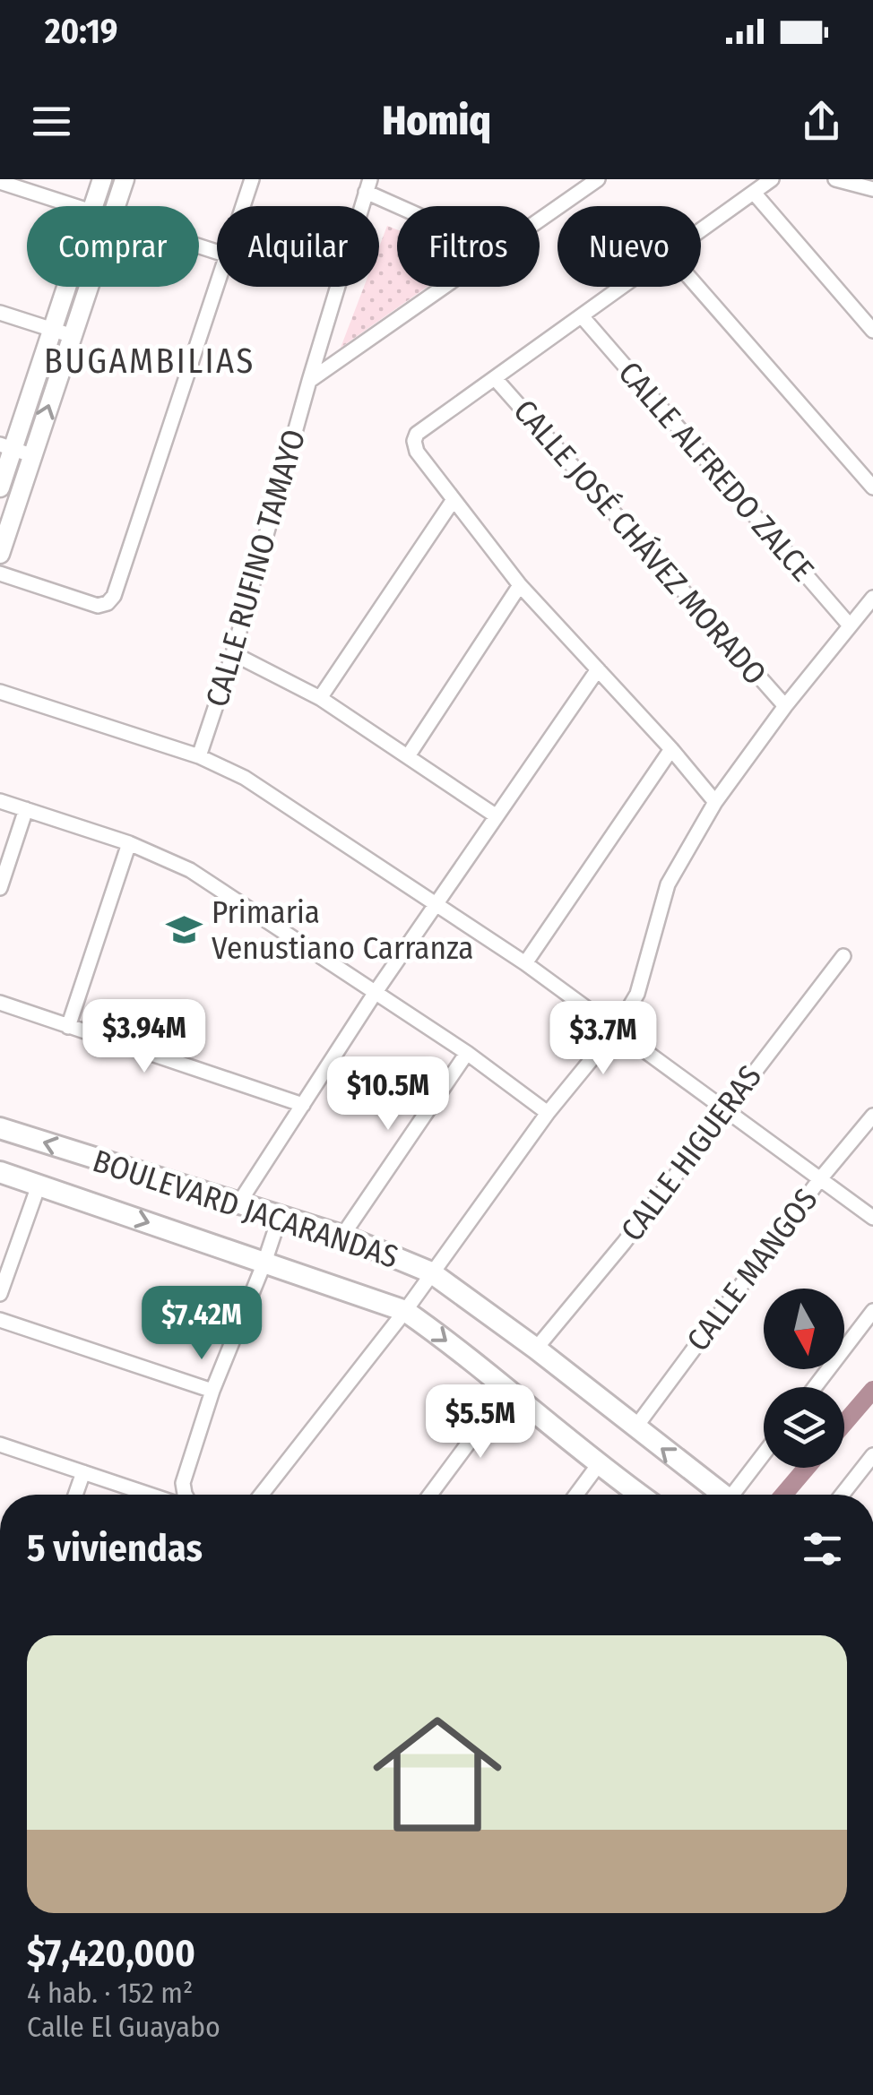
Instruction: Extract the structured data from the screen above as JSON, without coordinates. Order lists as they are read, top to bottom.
{
  "streets": {
    "main road": ["BOULEVARD JACARANDAS"],
    "street": [
      "CALLE ALFREDO ZALCE",
      "CALLE JOSÉ CHÁVEZ MORADO",
      "CALLE RUFINO TAMAYO",
      "CALLE HIGUERAS",
      "CALLE MANGOS"
    ]
  },
  "crossings": [
    ["CALLE HIGUERAS", "BOULEVARD JACARANDAS"],
    ["BOULEVARD JACARANDAS", "CALLE MANGOS"]
  ],
  "districts": ["BUGAMBILIAS"],
  "places": {
    "school or university": ["Primaria Venustiano Carranza"]
  },
  "north": "bottom",
  "page": {
    "status": "20:19",
    "header": "Homiq",
    "chip": [
      "Comprar",
      "Alquilar",
      "Filtros",
      "Nuevo"
    ],
    "price": [
      "$3.94M",
      "$3.7M",
      "$10.5M",
      "$7.42M",
      "$5.5M"
    ],
    "heading": "5 viviendas",
    "list": [
      {
        "name": "$7,420,000",
        "note": "4 hab. · 152 m² · Calle El Guayabo"
      }
    ]
  }
}
